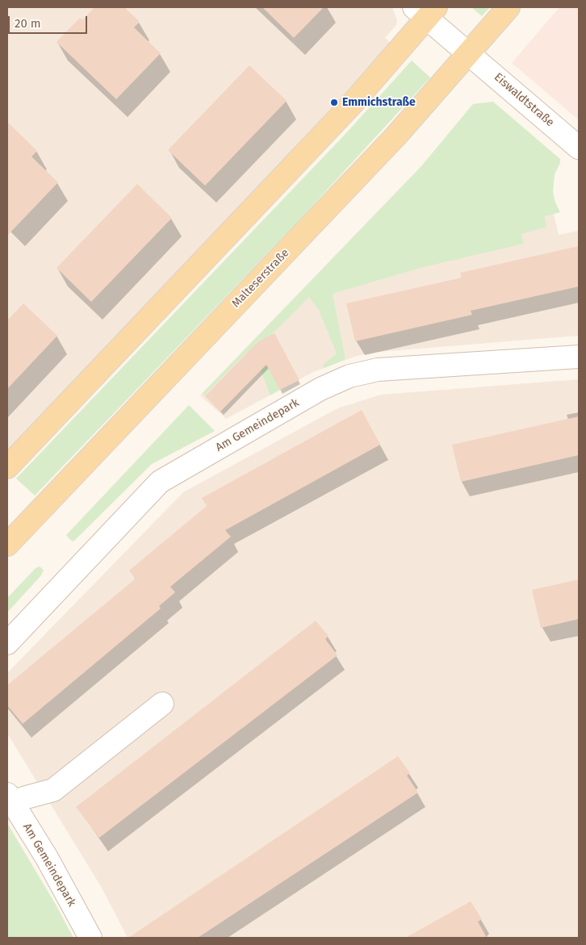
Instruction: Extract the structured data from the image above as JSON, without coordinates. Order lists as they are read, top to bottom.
{
  "streets": {
    "main road": ["Malteserstraße"],
    "street": ["Eiswaldtstraße", "Am Gemeindepark"]
  },
  "crossings": [
    ["Eiswaldtstraße", "Malteserstraße"]
  ],
  "places": ["Emmichstraße"],
  "scale_bar": "20 m"
}
